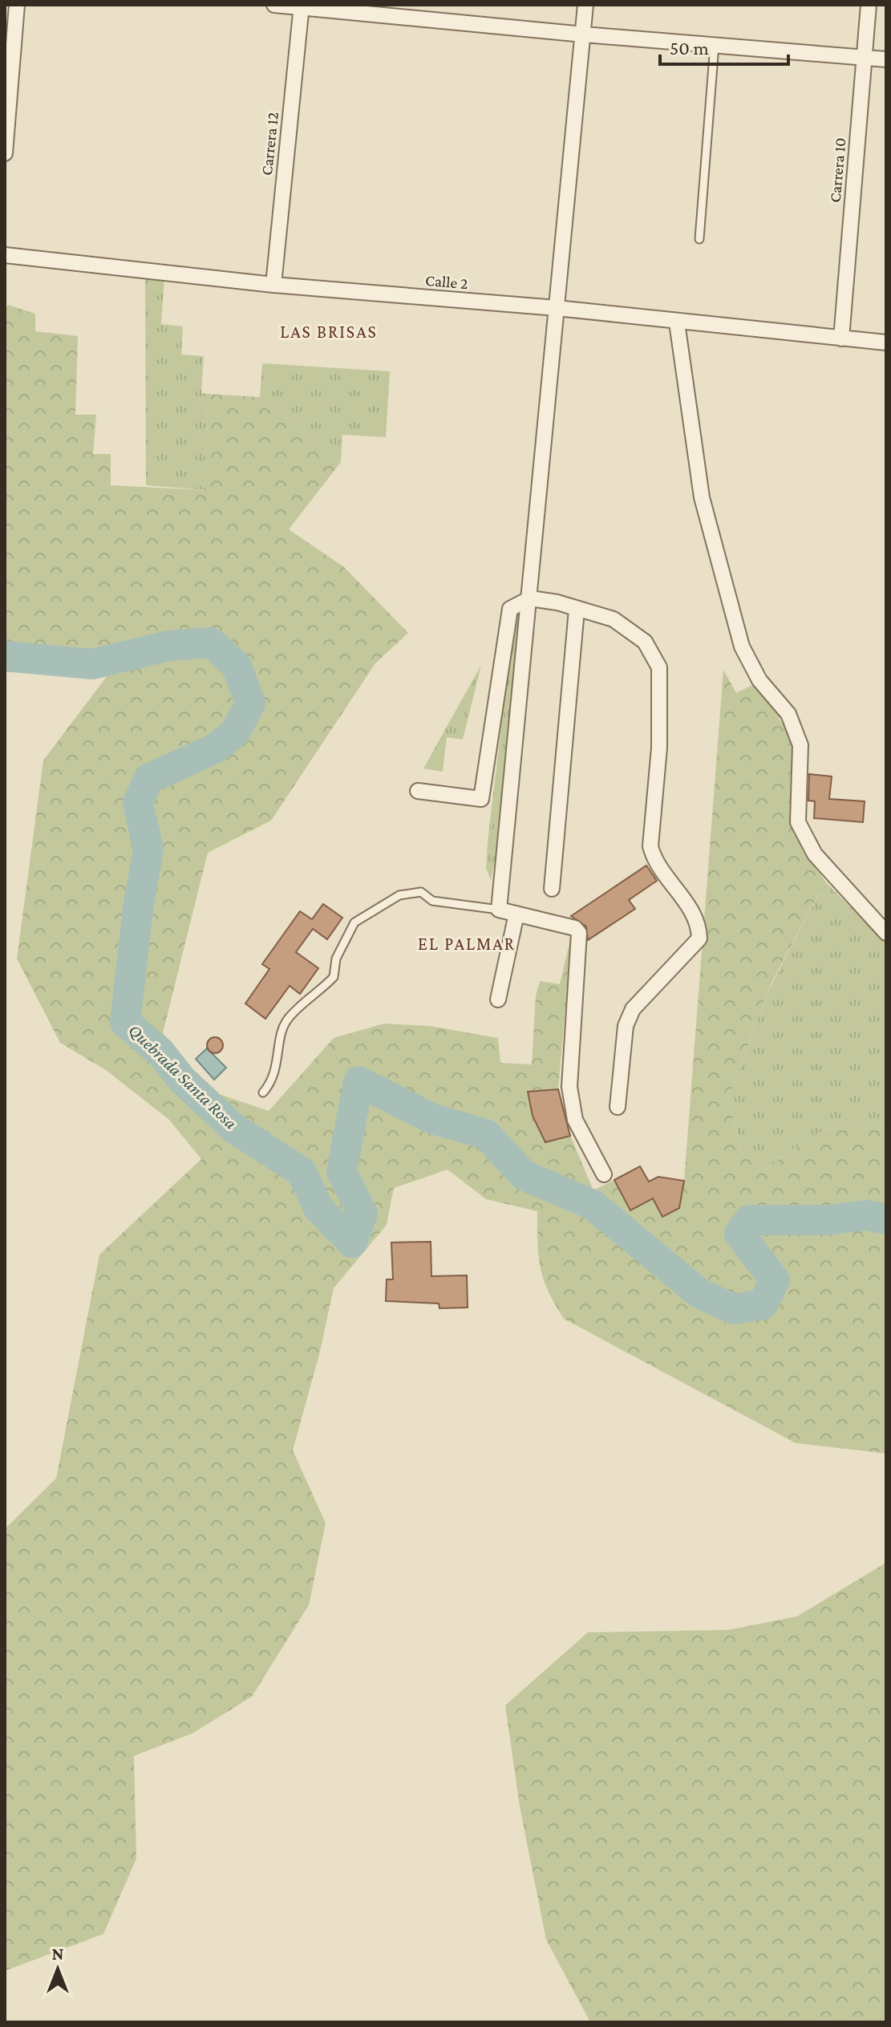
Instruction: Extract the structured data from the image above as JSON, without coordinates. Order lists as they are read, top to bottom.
{
  "streets": {
    "street": ["Carrera 12", "Carrera 10", "Calle 2"]
  },
  "crossings": [
    ["Carrera 12", "Calle 2"],
    ["Carrera 10", "Calle 2"]
  ],
  "districts": ["LAS BRISAS", "EL PALMAR"],
  "water": ["Quebrada Santa Rosa"],
  "scale_bar": "50 m",
  "north": "top"
}
